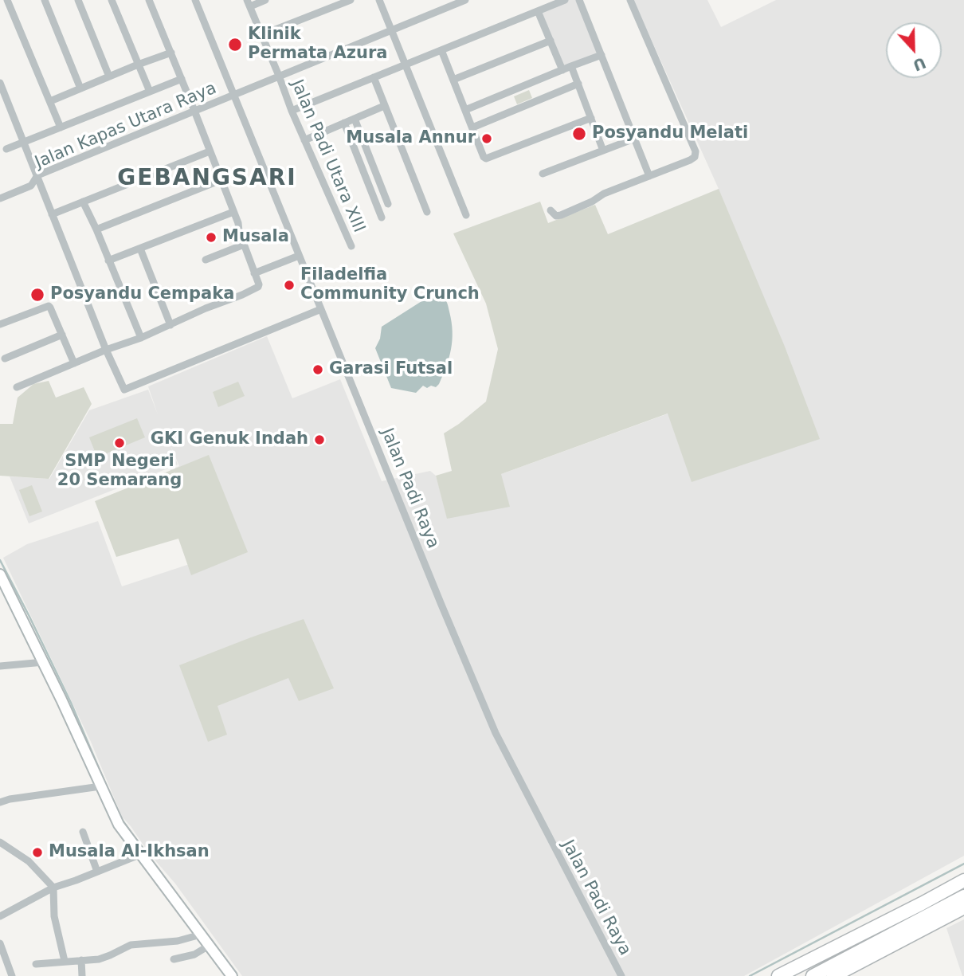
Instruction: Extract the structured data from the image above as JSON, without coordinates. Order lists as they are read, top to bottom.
{
  "streets": {
    "street": ["Jalan Kapas Utara Raya", "Jalan Padi Utara XIII", "Jalan Padi Raya"]
  },
  "crossings": [
    ["Jalan Kapas Utara Raya", "Jalan Padi Utara XIII"],
    ["Jalan Kapas Utara Raya", "Jalan Padi Raya"]
  ],
  "districts": ["GEBANGSARI"],
  "places": [
    "Klinik Permata Azura",
    "Posyandu Melati",
    "Musala Annur",
    "Musala",
    "Filadelfia Community Crunch",
    "Posyandu Cempaka",
    "Garasi Futsal",
    "GKI Genuk Indah",
    "SMP Negeri 20 Semarang",
    "Musala Al-Ikhsan"
  ],
  "north": "bottom"
}
